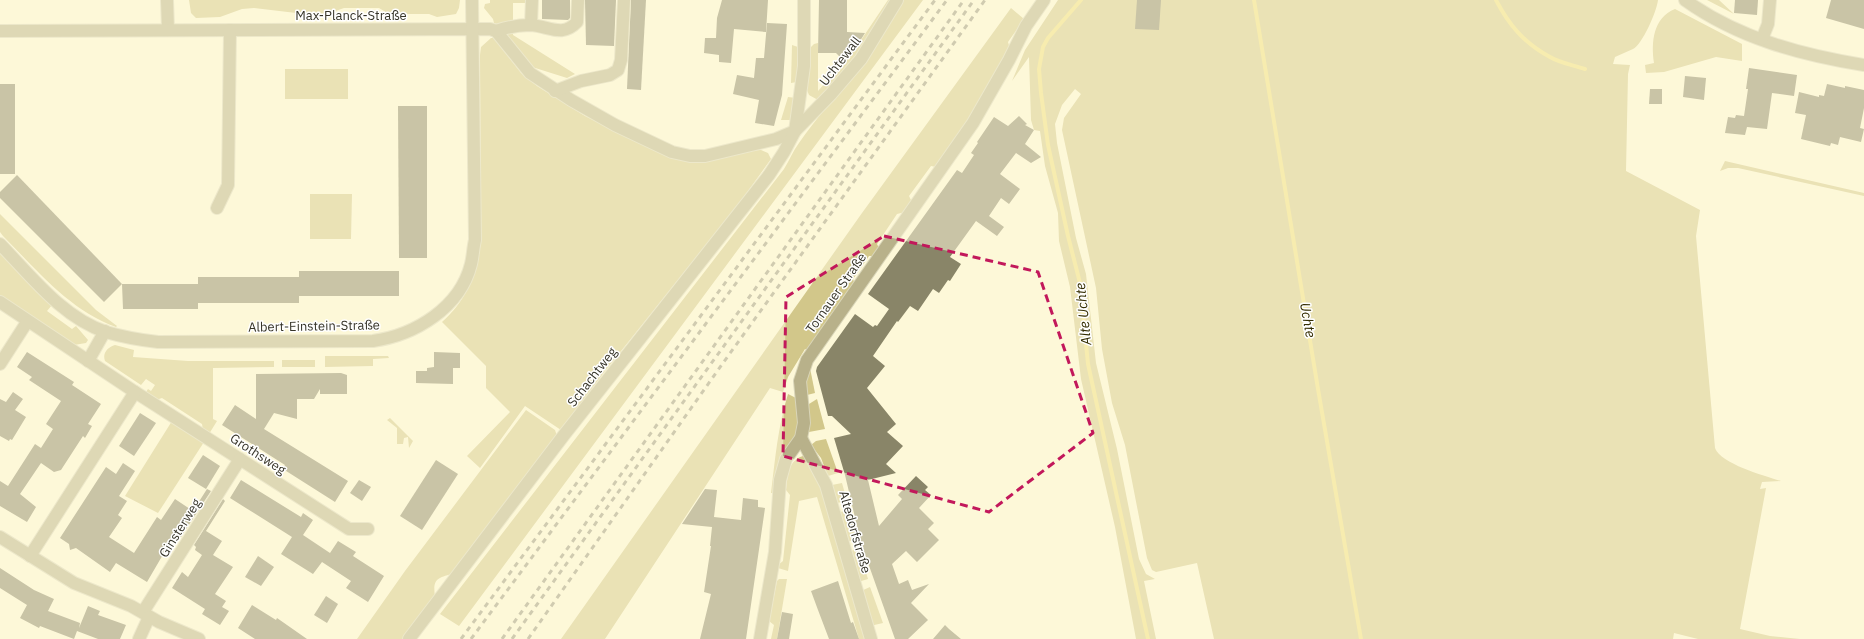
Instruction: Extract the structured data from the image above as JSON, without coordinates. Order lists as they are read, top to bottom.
{
  "streets": {
    "street": [
      "Max-Planck-Straße",
      "Uchtewall",
      "Tornauer Straße",
      "Albert-Einstein-Straße",
      "Schachtweg",
      "Grothsweg",
      "Ginsterweg",
      "Altedorfstraße"
    ]
  },
  "crossings": [
    ["Max-Planck-Straße", "Albert-Einstein-Straße"],
    ["Uchtewall", "Schachtweg"],
    ["Tornauer Straße", "Altedorfstraße"],
    ["Grothsweg", "Ginsterweg"]
  ],
  "water": ["Alte Uchte", "Uchte"]
}
